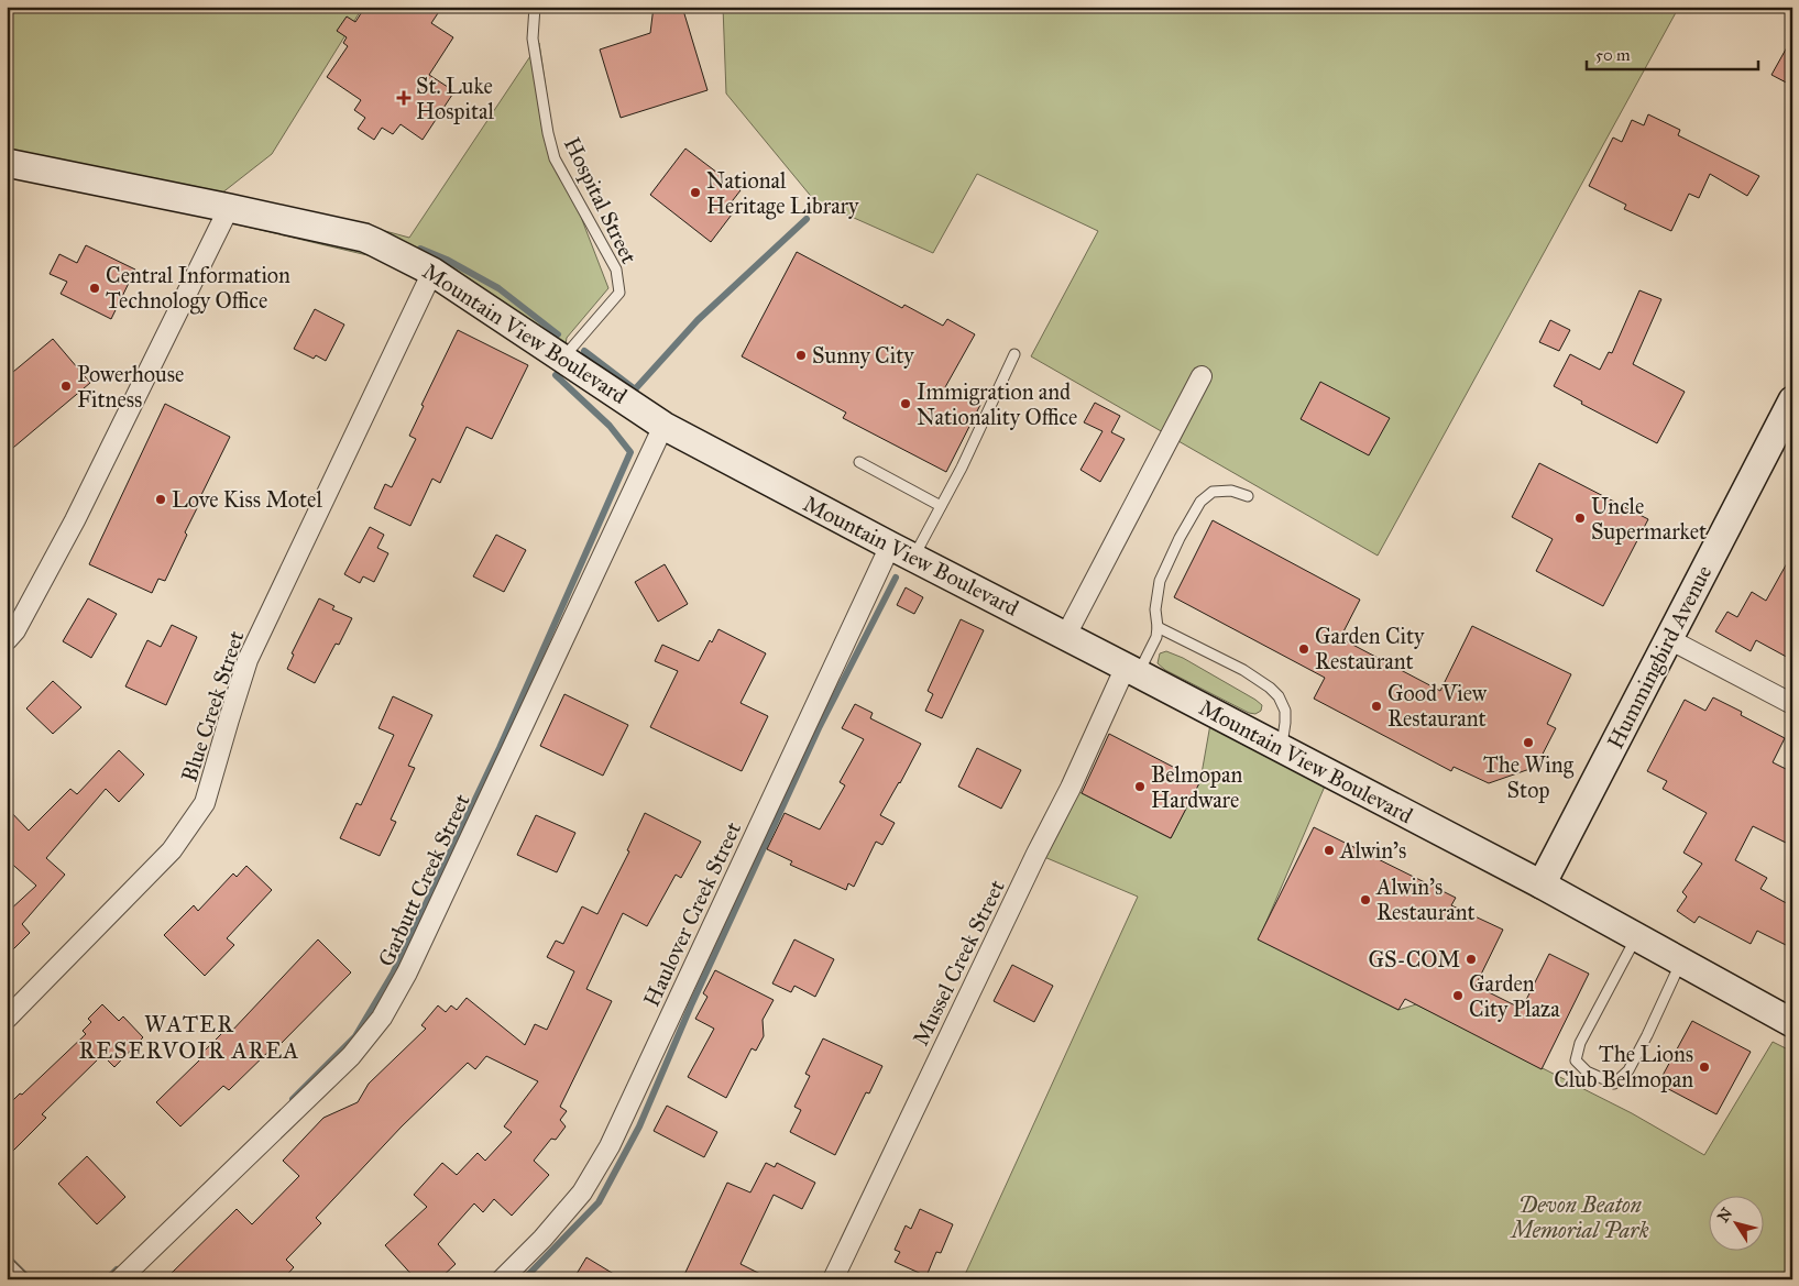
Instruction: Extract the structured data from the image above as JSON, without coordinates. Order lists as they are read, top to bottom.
{
  "streets": {
    "street": [
      "Mountain View Boulevard",
      "Hummingbird Avenue",
      "Blue Creek Street",
      "Garbutt Creek Street",
      "Haulover Creek Street",
      "Mussel Creek Street"
    ],
    "lane": ["Hospital Street"]
  },
  "crossings": [
    ["Hospital Street", "Mountain View Boulevard"],
    ["Mountain View Boulevard", "Hummingbird Avenue"],
    ["Mountain View Boulevard", "Blue Creek Street"],
    ["Mountain View Boulevard", "Garbutt Creek Street"],
    ["Mountain View Boulevard", "Haulover Creek Street"],
    ["Mountain View Boulevard", "Mussel Creek Street"]
  ],
  "districts": ["WATER RESERVOIR AREA"],
  "parks": ["Devon Beaton Memorial Park"],
  "places": {
    "health": ["St. Luke Hospital"],
    "other": [
      "National Heritage Library",
      "Central Information Technology Office",
      "Sunny City",
      "Powerhouse Fitness",
      "Immigration and Nationality Office",
      "Love Kiss Motel",
      "Uncle Supermarket",
      "Garden City Restaurant",
      "Good View Restaurant",
      "The Wing Stop",
      "Belmopan Hardware",
      "Alwin's",
      "Alwin's Restaurant",
      "GS-COM",
      "Garden City Plaza",
      "The Lions Club Belmopan"
    ]
  },
  "scale_bar": "50 m",
  "north": "top left"
}
